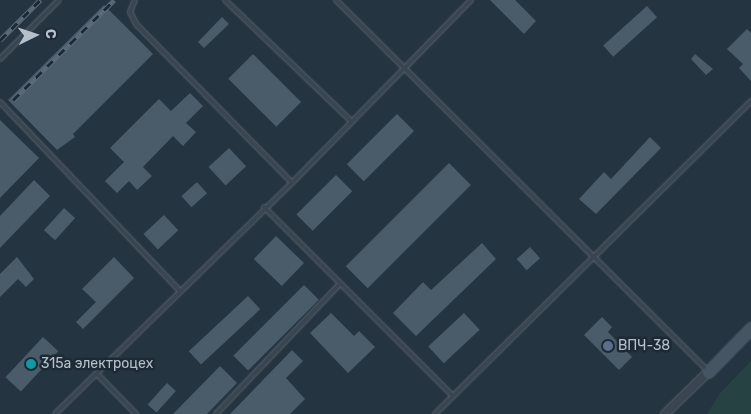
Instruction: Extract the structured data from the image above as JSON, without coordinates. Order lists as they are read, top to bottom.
{
  "places": ["ВПЧ-38", "315a электроцех"],
  "north": "right"
}
